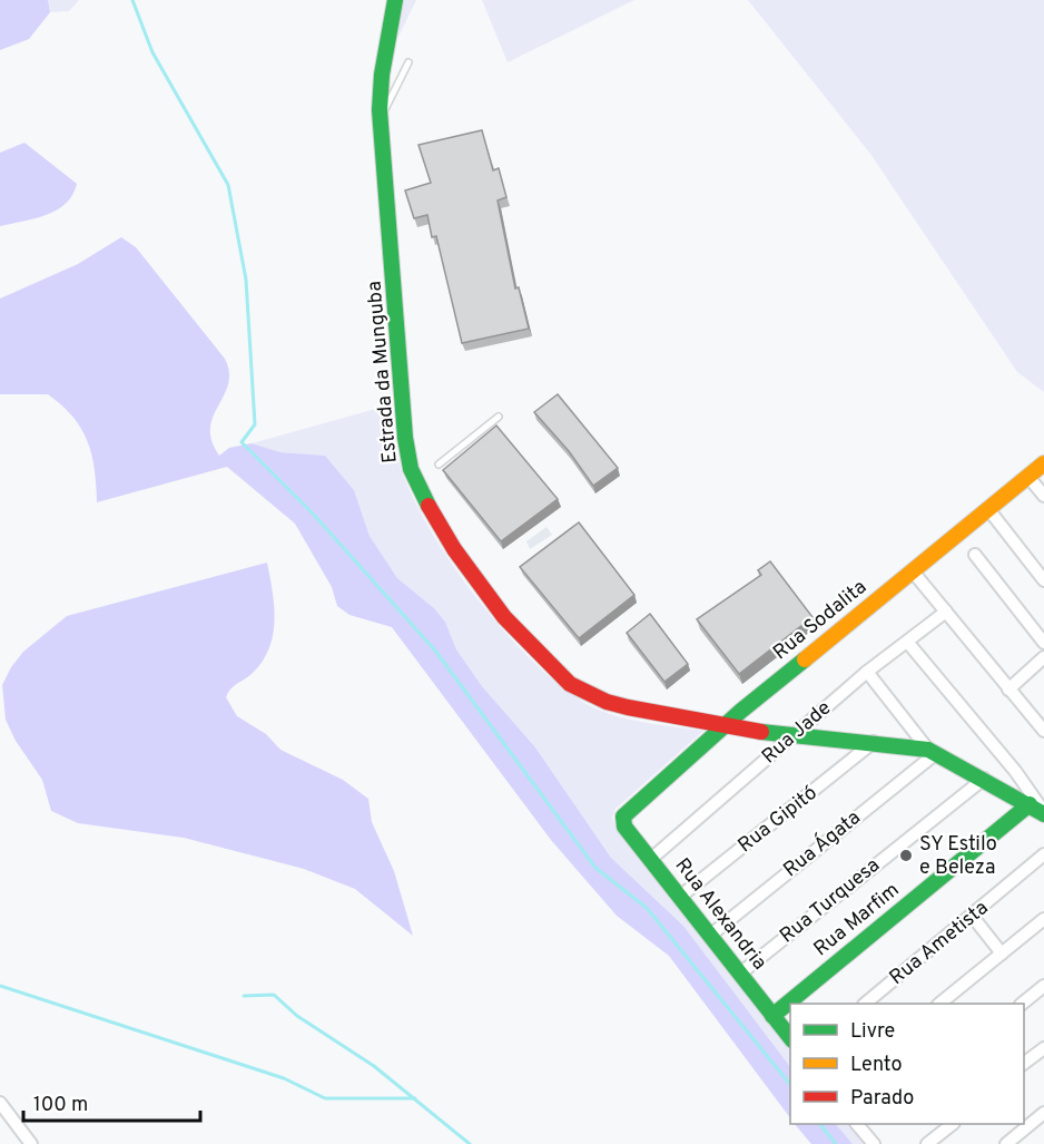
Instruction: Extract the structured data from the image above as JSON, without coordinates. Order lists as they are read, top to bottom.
{
  "streets": {
    "main road": [
      "Estrada da Munguba",
      "Rua Sodalita",
      "Rua Alexandria",
      "Rua Marfim"
    ],
    "street": [
      "Rua Jade",
      "Rua Gipitó",
      "Rua Ágata",
      "Rua Turquesa",
      "Rua Ametista"
    ]
  },
  "crossings": [
    ["Estrada da Munguba", "Rua Sodalita"],
    ["Estrada da Munguba", "Rua Jade"],
    ["Estrada da Munguba", "Rua Gipitó"],
    ["Estrada da Munguba", "Rua Ágata"],
    ["Estrada da Munguba", "Rua Turquesa"],
    ["Estrada da Munguba", "Rua Marfim"],
    ["Rua Sodalita", "Rua Alexandria"],
    ["Rua Jade", "Rua Alexandria"],
    ["Rua Gipitó", "Rua Alexandria"],
    ["Rua Ágata", "Rua Alexandria"],
    ["Rua Turquesa", "Rua Alexandria"],
    ["Rua Alexandria", "Rua Marfim"]
  ],
  "places": ["SY Estilo e Beleza"],
  "legend": ["Livre", "Lento", "Parado"],
  "scale_bar": "100 m"
}
